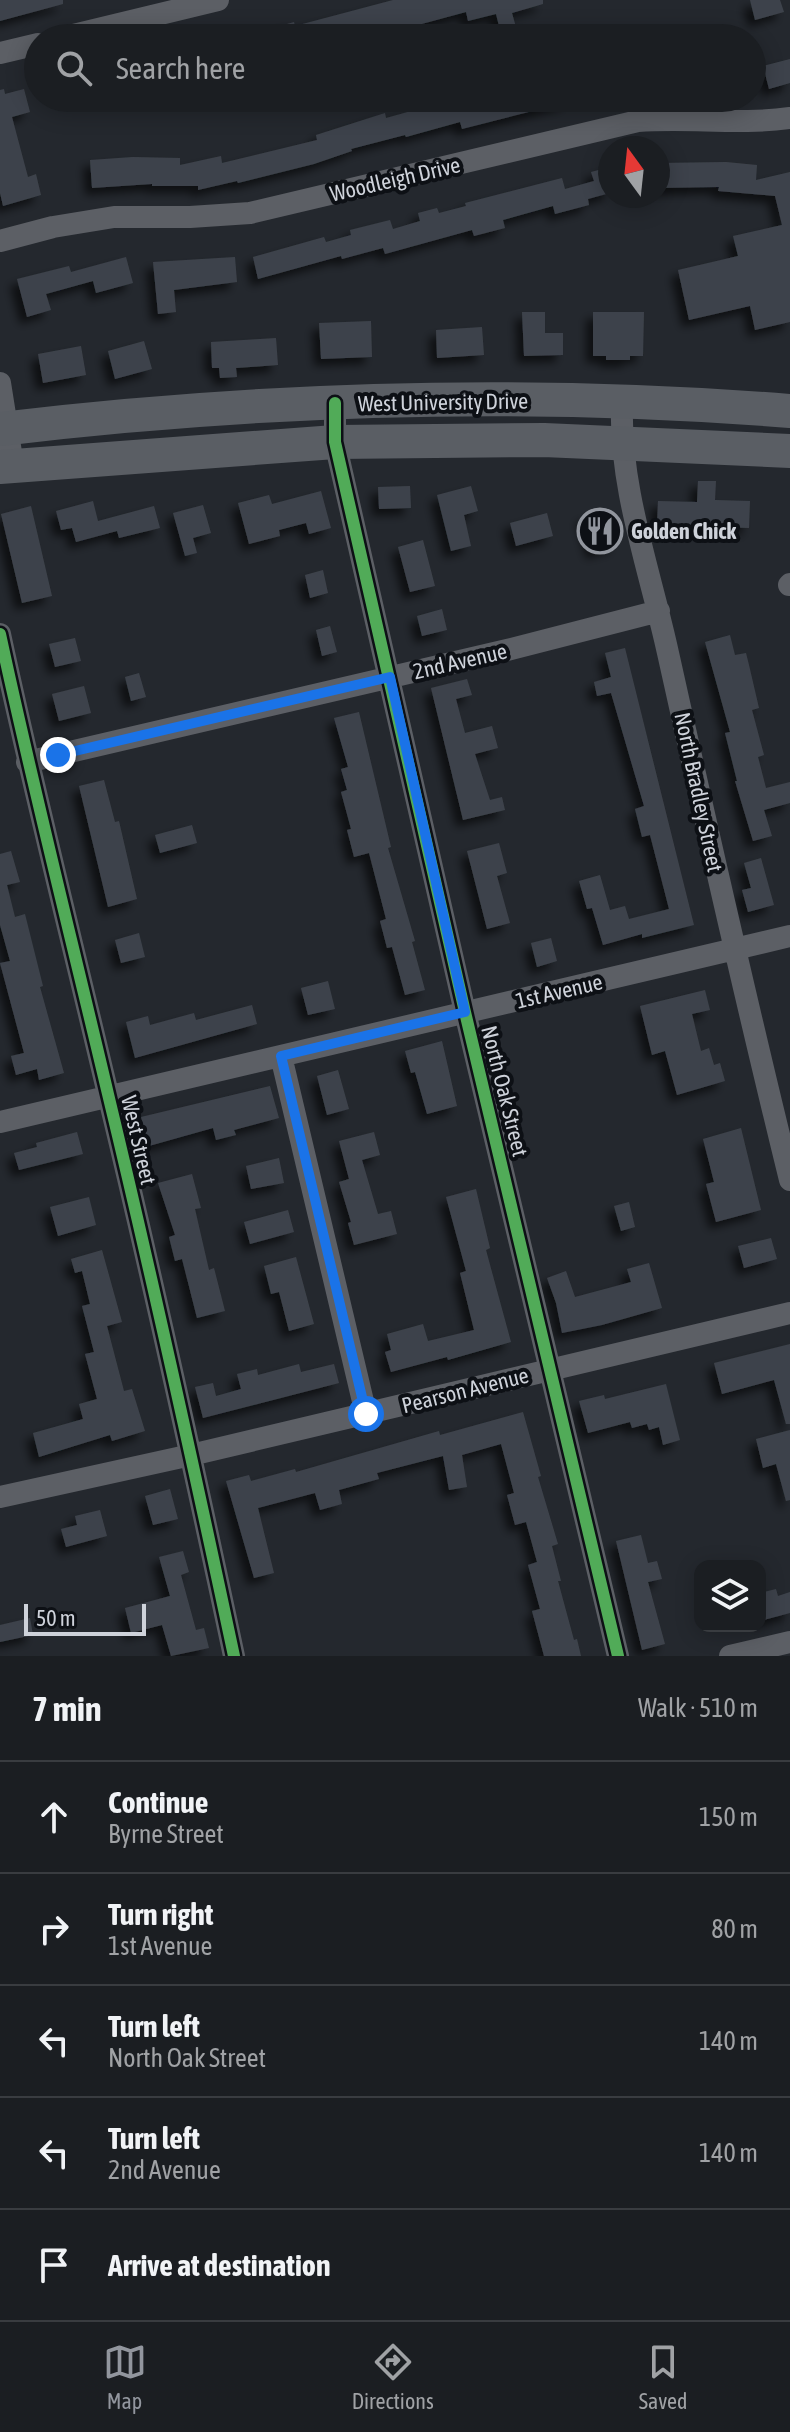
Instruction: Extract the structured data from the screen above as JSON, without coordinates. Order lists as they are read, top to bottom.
{
  "streets": {
    "highway": ["West University Drive"],
    "street": [
      "Woodleigh Drive",
      "2nd Avenue",
      "North Bradley Street",
      "1st Avenue",
      "North Oak Street",
      "West Street",
      "Pearson Avenue"
    ]
  },
  "crossings": [
    ["West University Drive", "North Bradley Street"],
    ["West University Drive", "North Oak Street"],
    ["2nd Avenue", "North Bradley Street"],
    ["2nd Avenue", "North Oak Street"],
    ["2nd Avenue", "West Street"],
    ["North Bradley Street", "1st Avenue"],
    ["1st Avenue", "North Oak Street"],
    ["1st Avenue", "West Street"],
    ["North Oak Street", "Pearson Avenue"],
    ["West Street", "Pearson Avenue"]
  ],
  "places": {
    "restaurant": ["Golden Chick"]
  },
  "scale_bar": "50 m",
  "north": "top",
  "page": {
    "search": "Search here",
    "scale": "50 m",
    "heading": ["7 min", "Walk · 510 m"],
    "list": [
      ["Continue", "Byrne Street", "150 m"],
      ["Turn right", "1st Avenue", "80 m"],
      ["Turn left", "North Oak Street", "140 m"],
      ["Turn left", "2nd Avenue", "140 m"],
      "Arrive at destination"
    ],
    "nav": ["Map", "Directions", "Saved"]
  }
}
